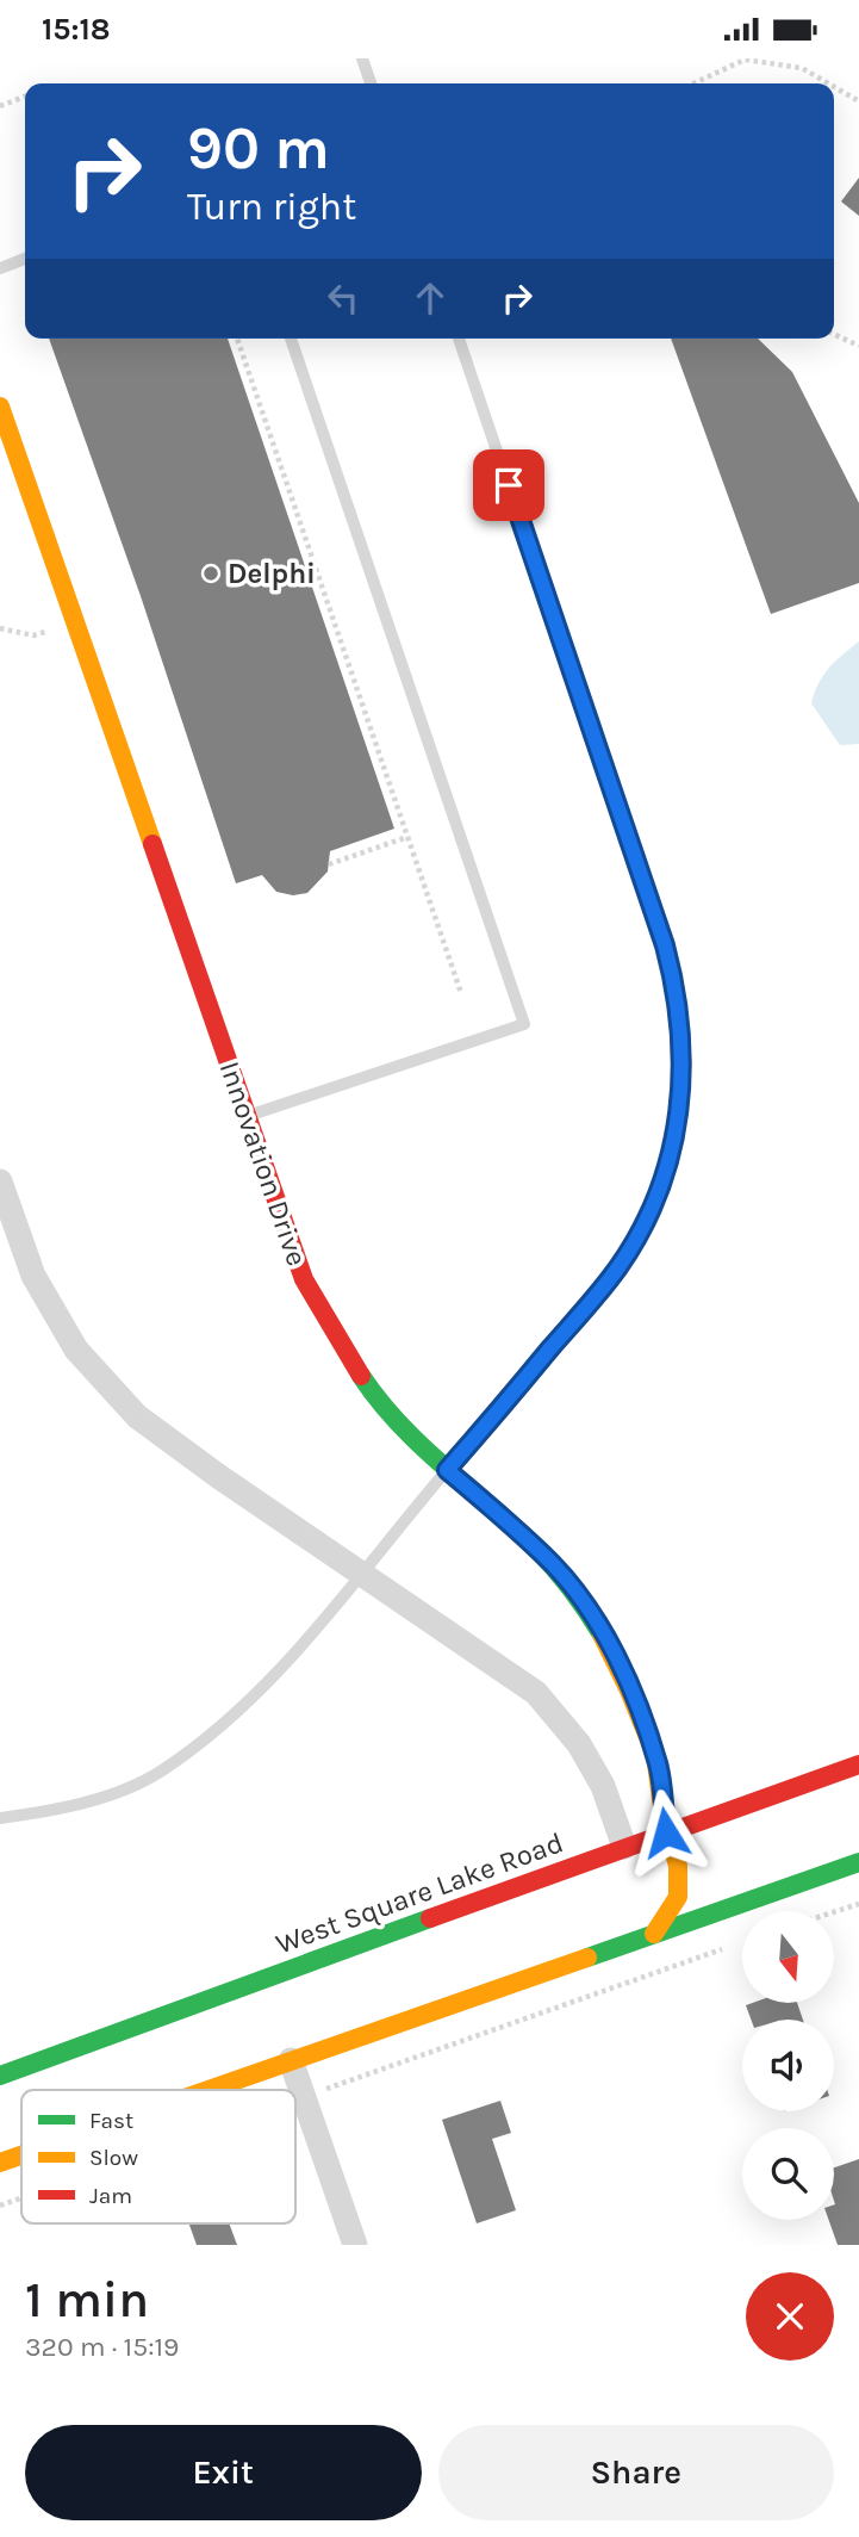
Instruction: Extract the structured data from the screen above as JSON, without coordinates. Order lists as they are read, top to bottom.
{
  "streets": {
    "main road": ["Innovation Drive", "West Square Lake Road"]
  },
  "crossings": [
    ["Innovation Drive", "West Square Lake Road"]
  ],
  "places": ["Delphi"],
  "legend": ["Fast", "Slow", "Jam"],
  "north": "bottom",
  "page": {
    "status": "15:18",
    "turn": ["90 m", "Turn right"],
    "heading": ["1 min", "320 m · 15:19"],
    "buttons": ["Exit", "Share"]
  }
}
